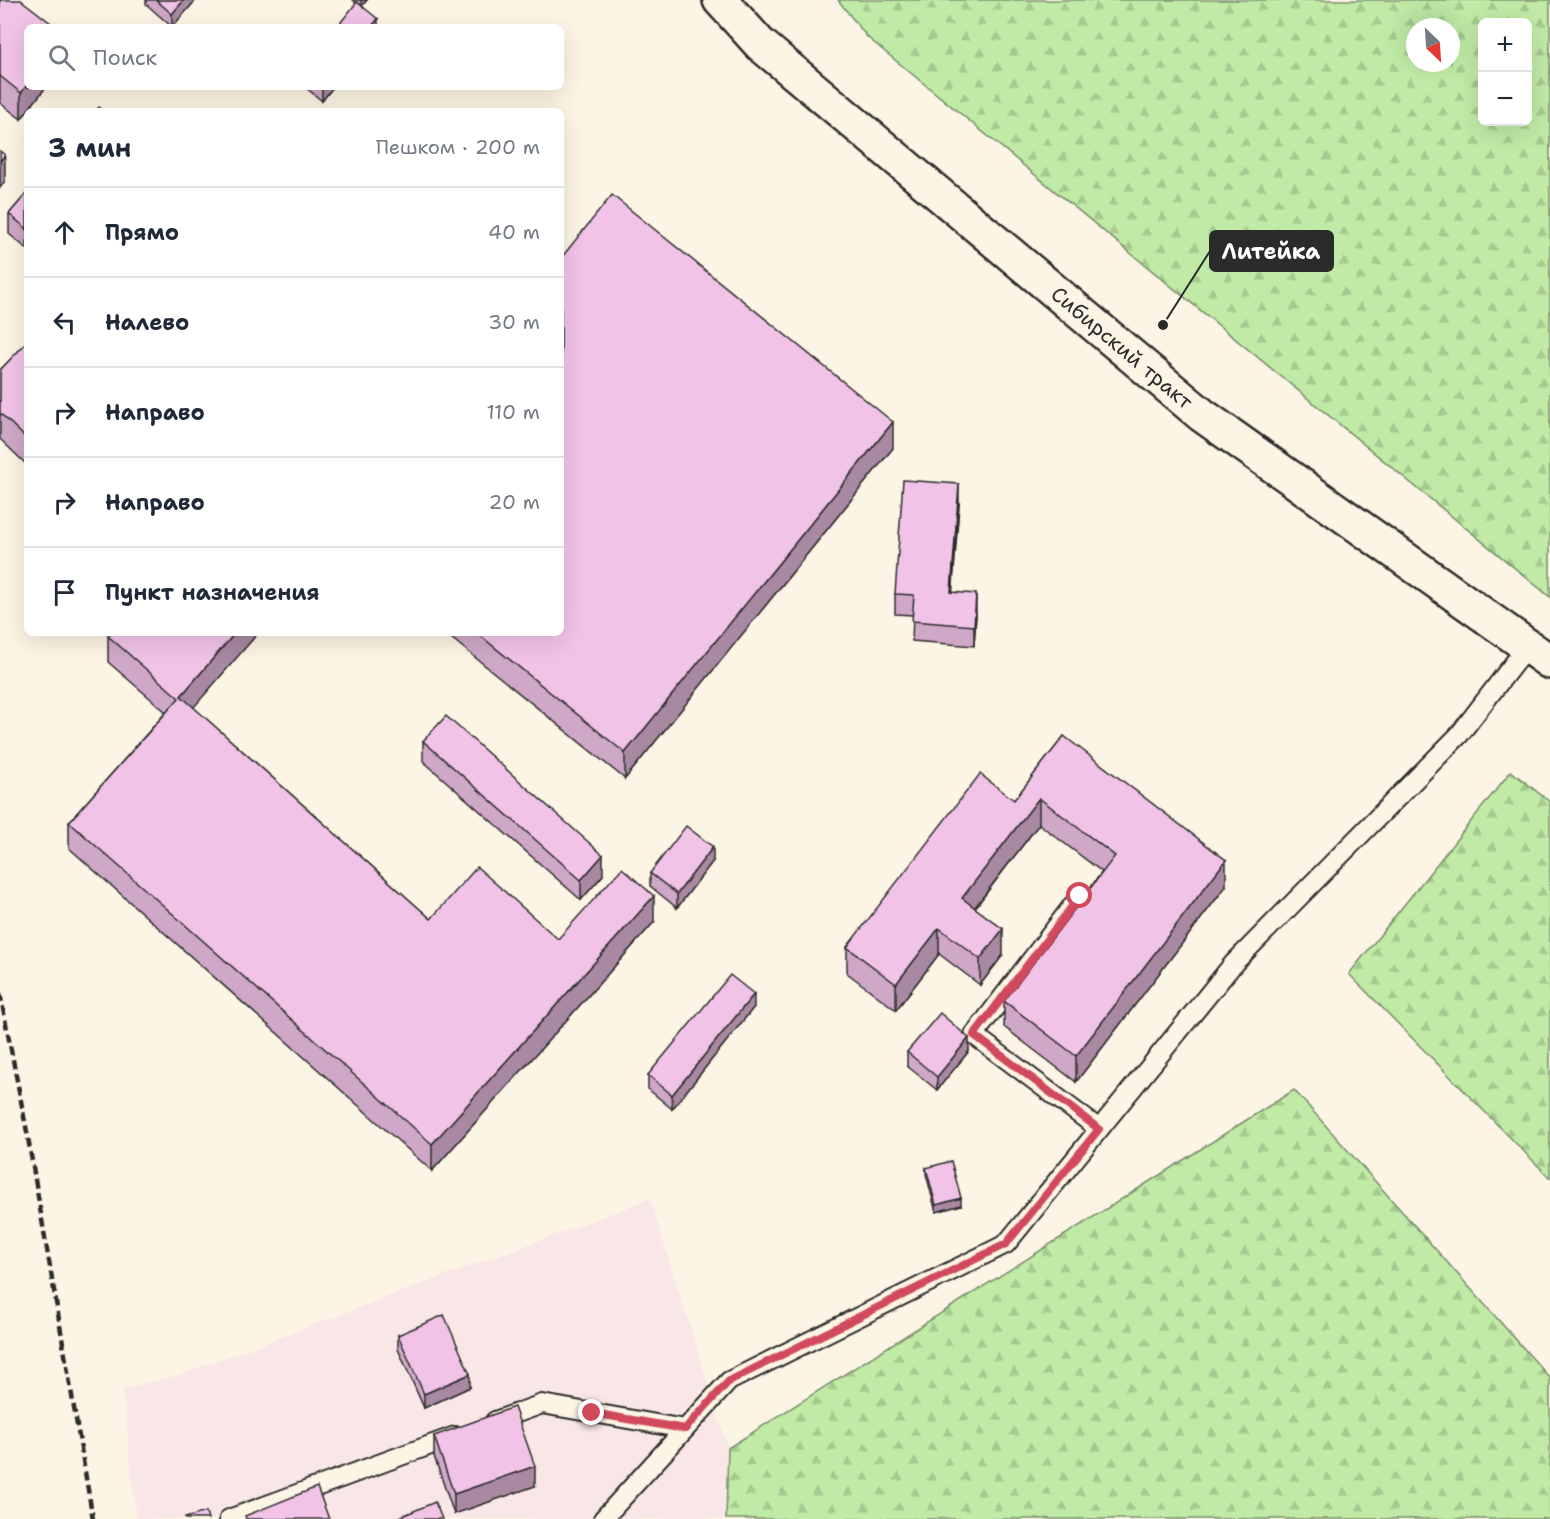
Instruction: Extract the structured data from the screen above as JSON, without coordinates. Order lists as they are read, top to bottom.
{
  "streets": {
    "main road": ["Сибирский тракт"]
  },
  "places": ["Литейка"],
  "north": "bottom right",
  "page": {
    "map_buttons": ["+", "−"],
    "search": "Поиск",
    "heading": ["3 мин", "Пешком · 200 m"],
    "list": [
      ["Прямо", "40 m"],
      ["Налево", "30 m"],
      ["Направо", "110 m"],
      ["Направо", "20 m"],
      "Пункт назначения"
    ]
  }
}
